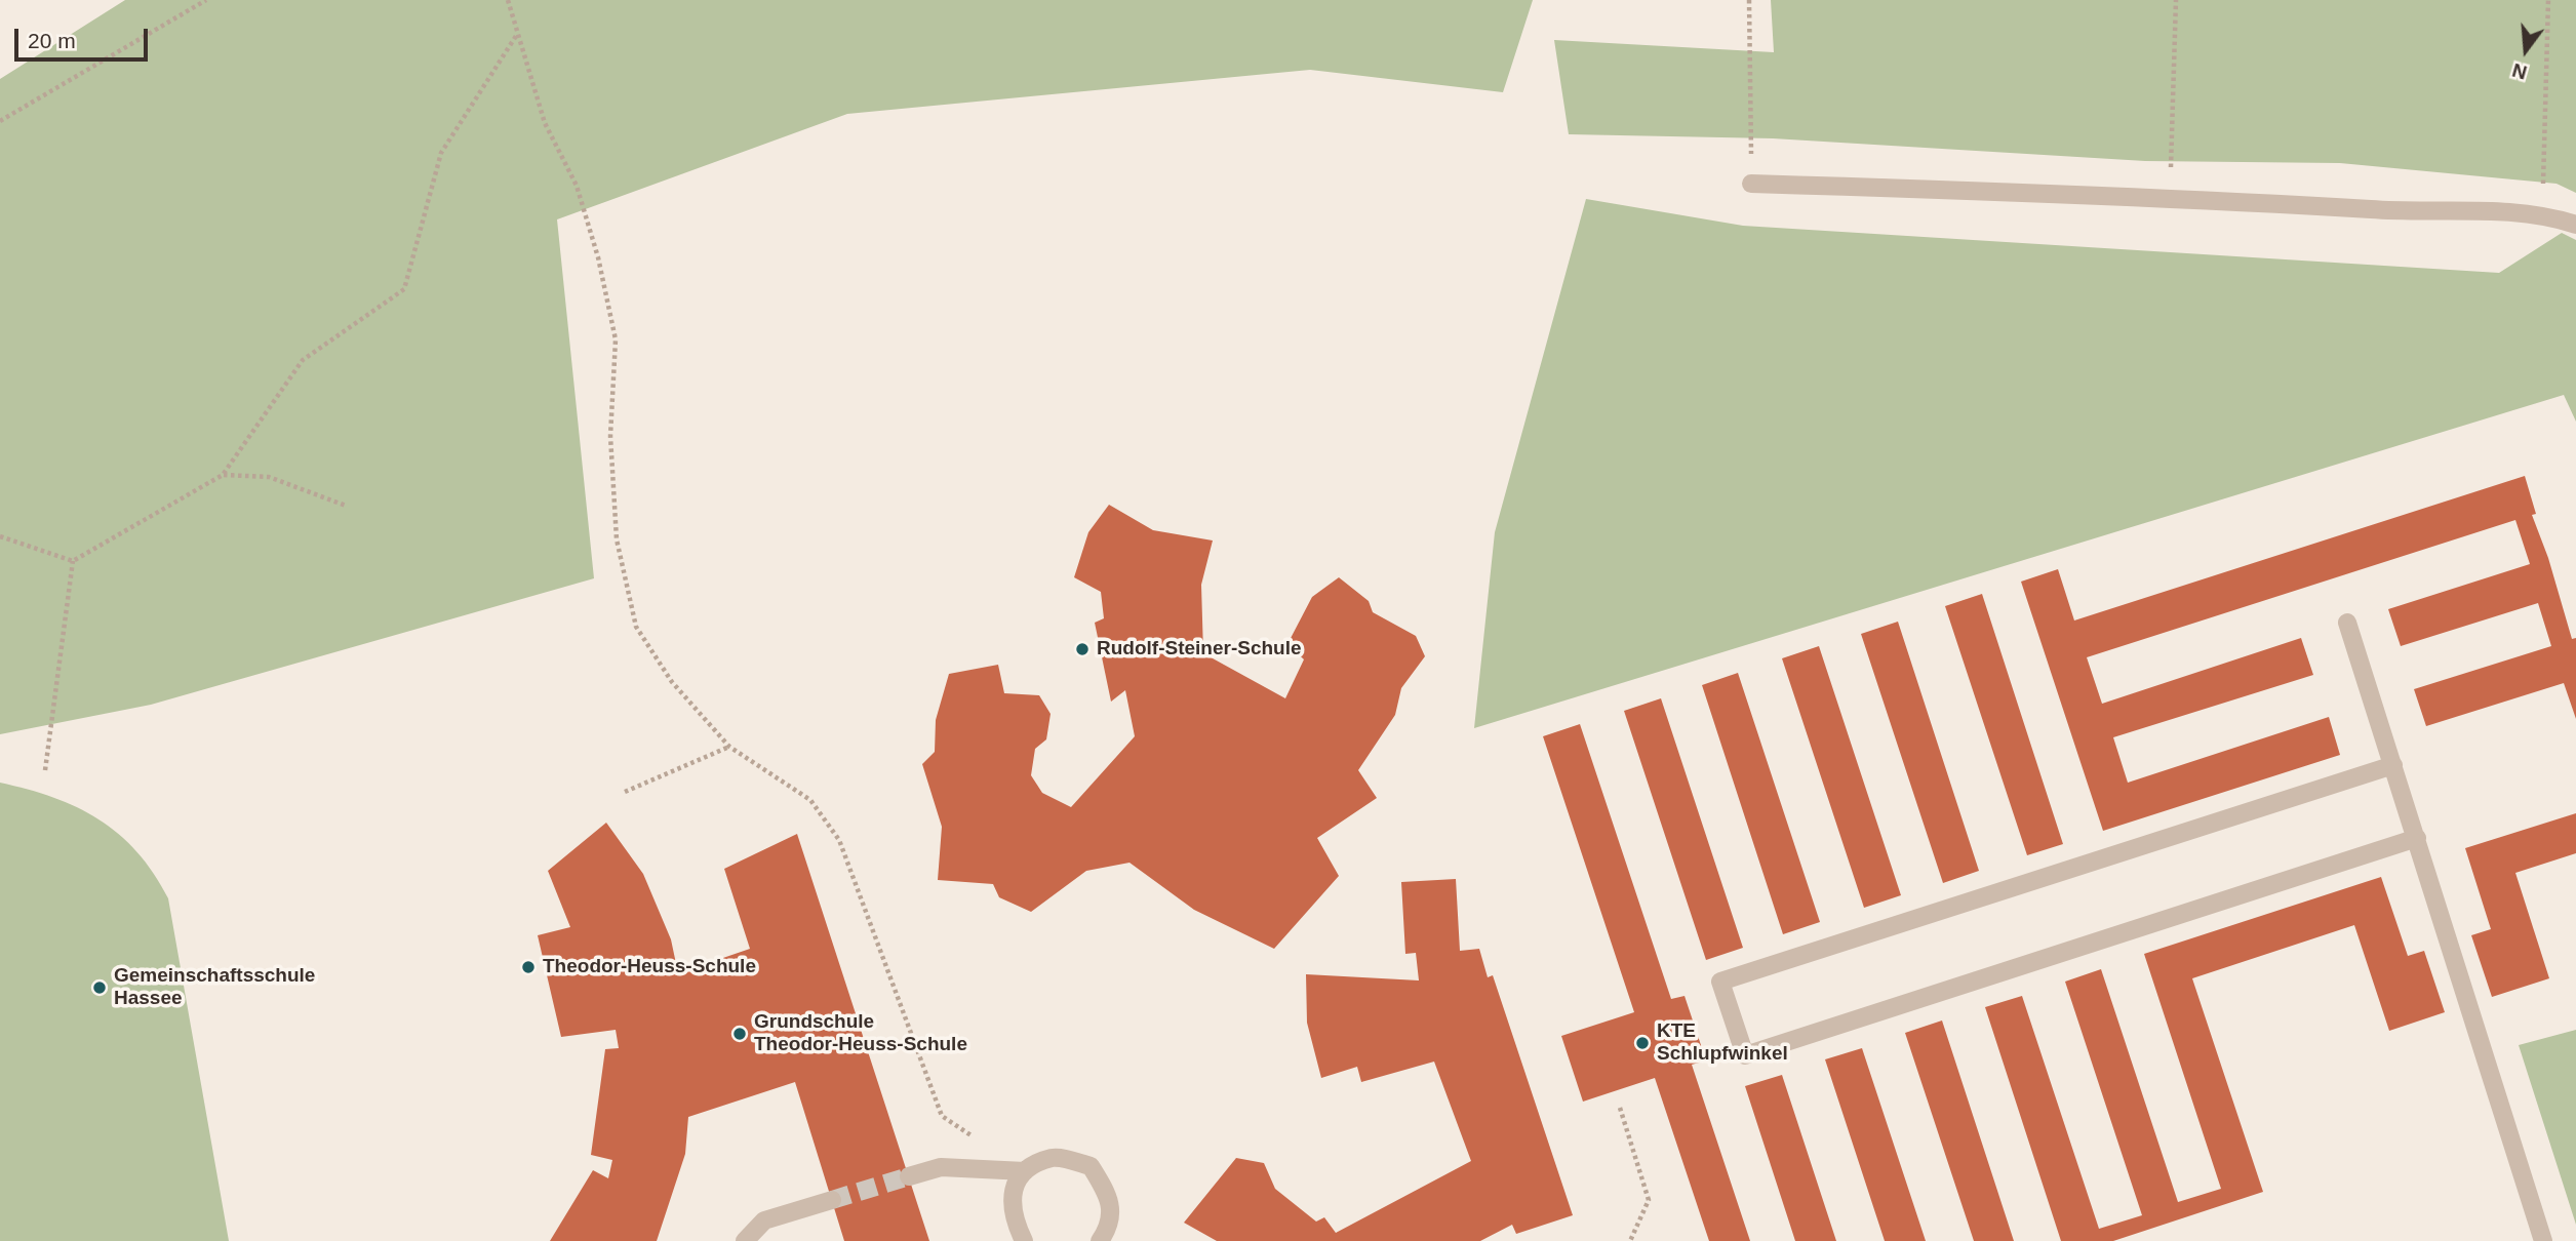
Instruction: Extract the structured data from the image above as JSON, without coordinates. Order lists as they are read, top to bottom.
{
  "places": [
    "Rudolf-Steiner-Schule",
    "Theodor-Heuss-Schule",
    "Gemeinschaftsschule Hassee",
    "Grundschule Theodor-Heuss-Schule",
    "KTE Schlupfwinkel"
  ],
  "scale_bar": "20 m",
  "north": "bottom"
}
